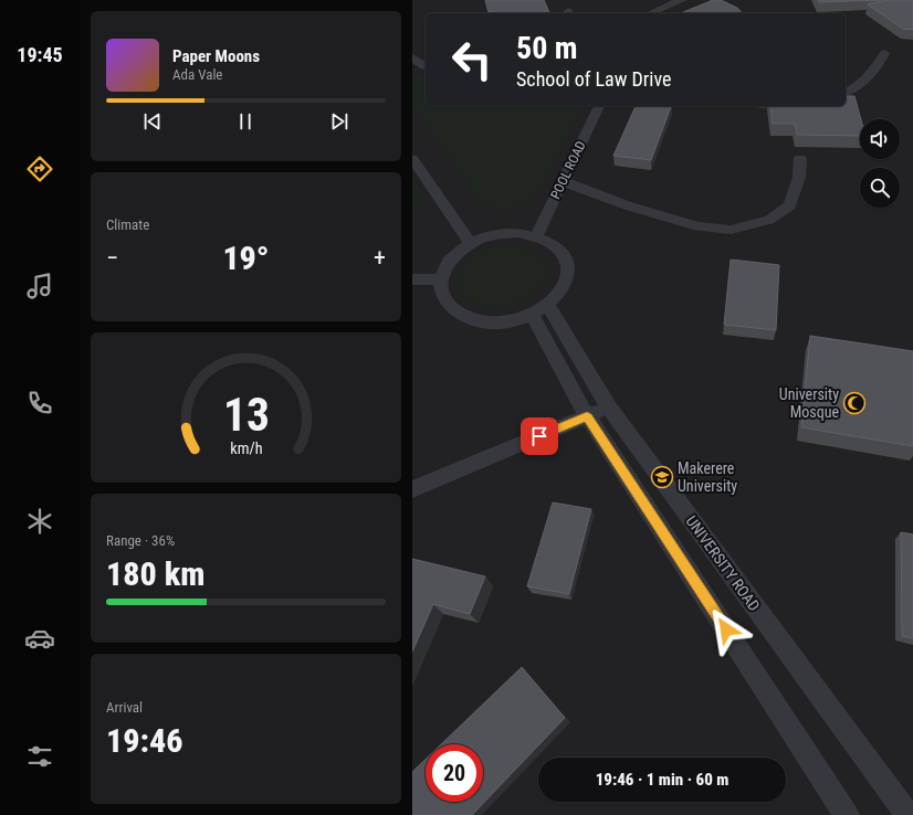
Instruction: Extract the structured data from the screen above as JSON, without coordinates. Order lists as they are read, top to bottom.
{
  "streets": {
    "lane": ["POOL ROAD", "UNIVERSITY ROAD"]
  },
  "crossings": [
    ["POOL ROAD", "UNIVERSITY ROAD"]
  ],
  "places": {
    "mosque": ["University Mosque"],
    "school or university": ["Makerere University"]
  },
  "page": {
    "tabs": "19:45",
    "turn": ["50 m", "School of Law Drive"],
    "song": ["Paper Moons", "Ada Vale"],
    "tile": [
      "Climate",
      ["Range · 36%", "180 km"],
      ["Arrival", "19:46"]
    ],
    "heat": ["−", "19°", "+"],
    "limit": "20",
    "trip": "19:46 · 1 min · 60 m",
    "gauge": ["13", "km/h"]
  }
}
